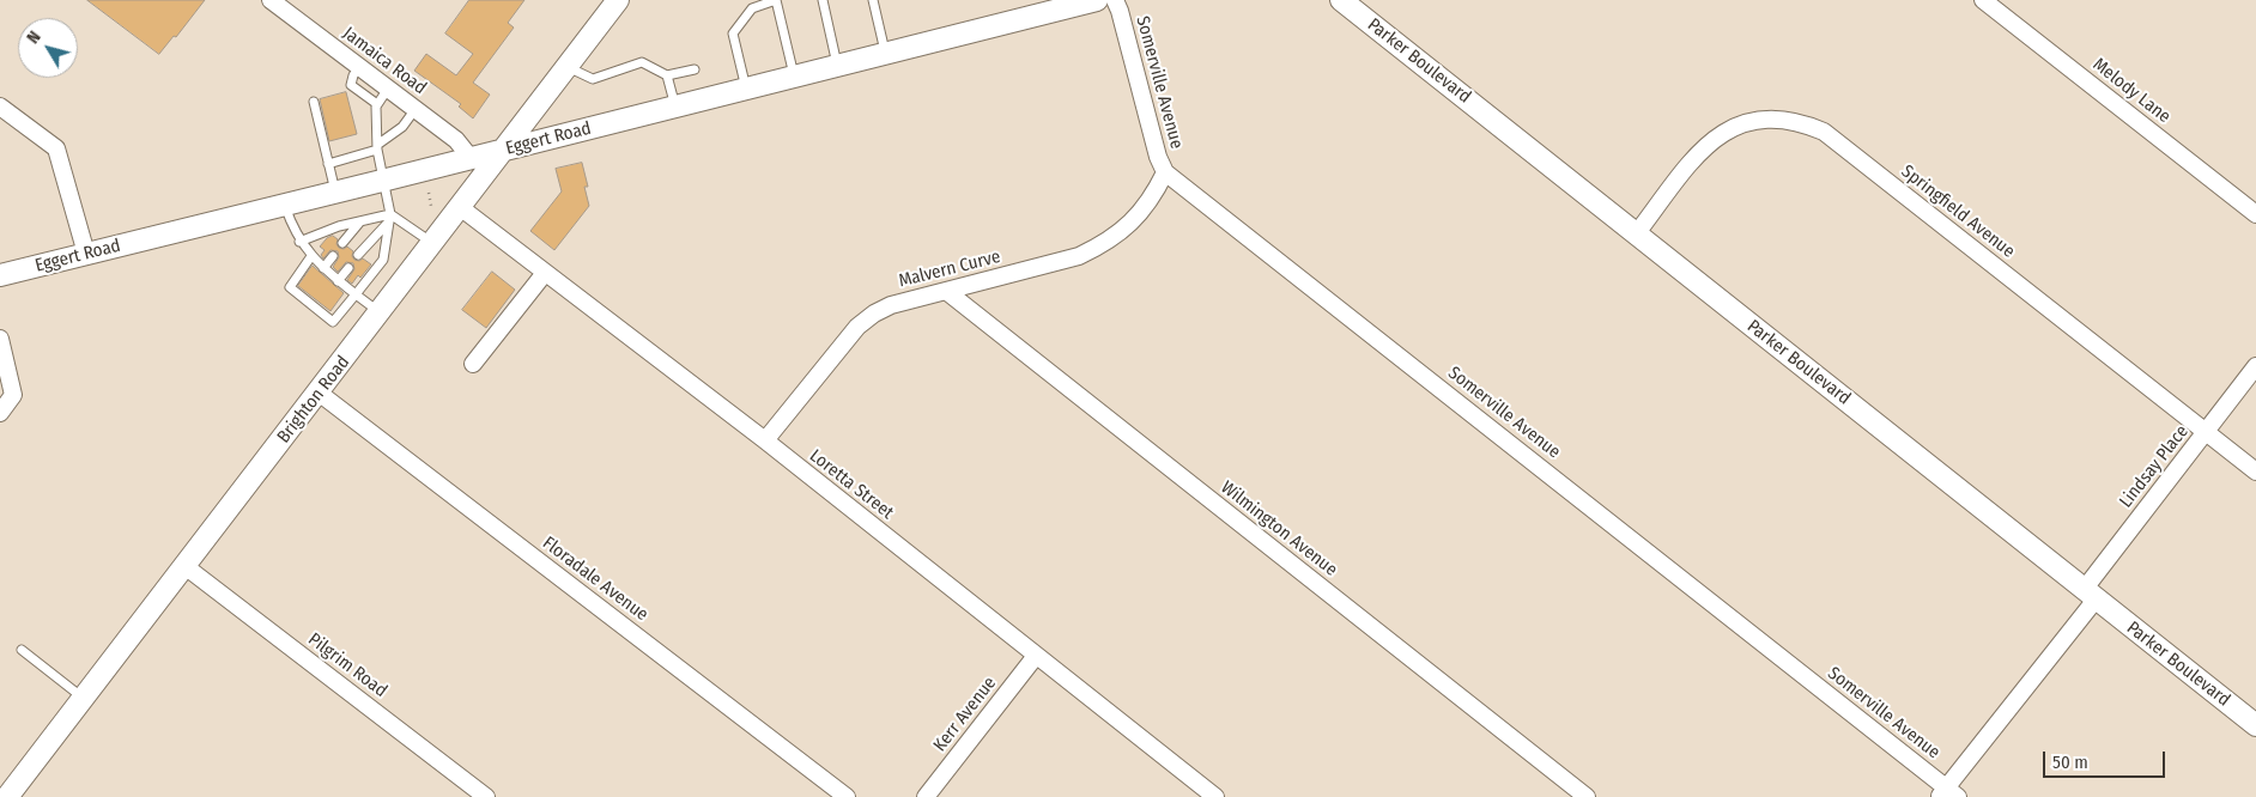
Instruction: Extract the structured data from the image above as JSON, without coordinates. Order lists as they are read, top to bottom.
{
  "streets": {
    "street": [
      "Jamaica Road",
      "Parker Boulevard",
      "Somerville Avenue",
      "Melody Lane",
      "Eggert Road",
      "Springfield Avenue",
      "Malvern Curve",
      "Brighton Road",
      "Lindsay Place",
      "Loretta Street",
      "Wilmington Avenue",
      "Floradale Avenue",
      "Pilgrim Road",
      "Kerr Avenue"
    ]
  },
  "crossings": [
    ["Jamaica Road", "Eggert Road"],
    ["Parker Boulevard", "Springfield Avenue"],
    ["Parker Boulevard", "Lindsay Place"],
    ["Somerville Avenue", "Malvern Curve"],
    ["Somerville Avenue", "Lindsay Place"],
    ["Eggert Road", "Brighton Road"],
    ["Springfield Avenue", "Lindsay Place"],
    ["Malvern Curve", "Loretta Street"],
    ["Malvern Curve", "Wilmington Avenue"],
    ["Brighton Road", "Loretta Street"],
    ["Brighton Road", "Floradale Avenue"],
    ["Brighton Road", "Pilgrim Road"],
    ["Loretta Street", "Kerr Avenue"]
  ],
  "scale_bar": "50 m",
  "north": "top left"
}
